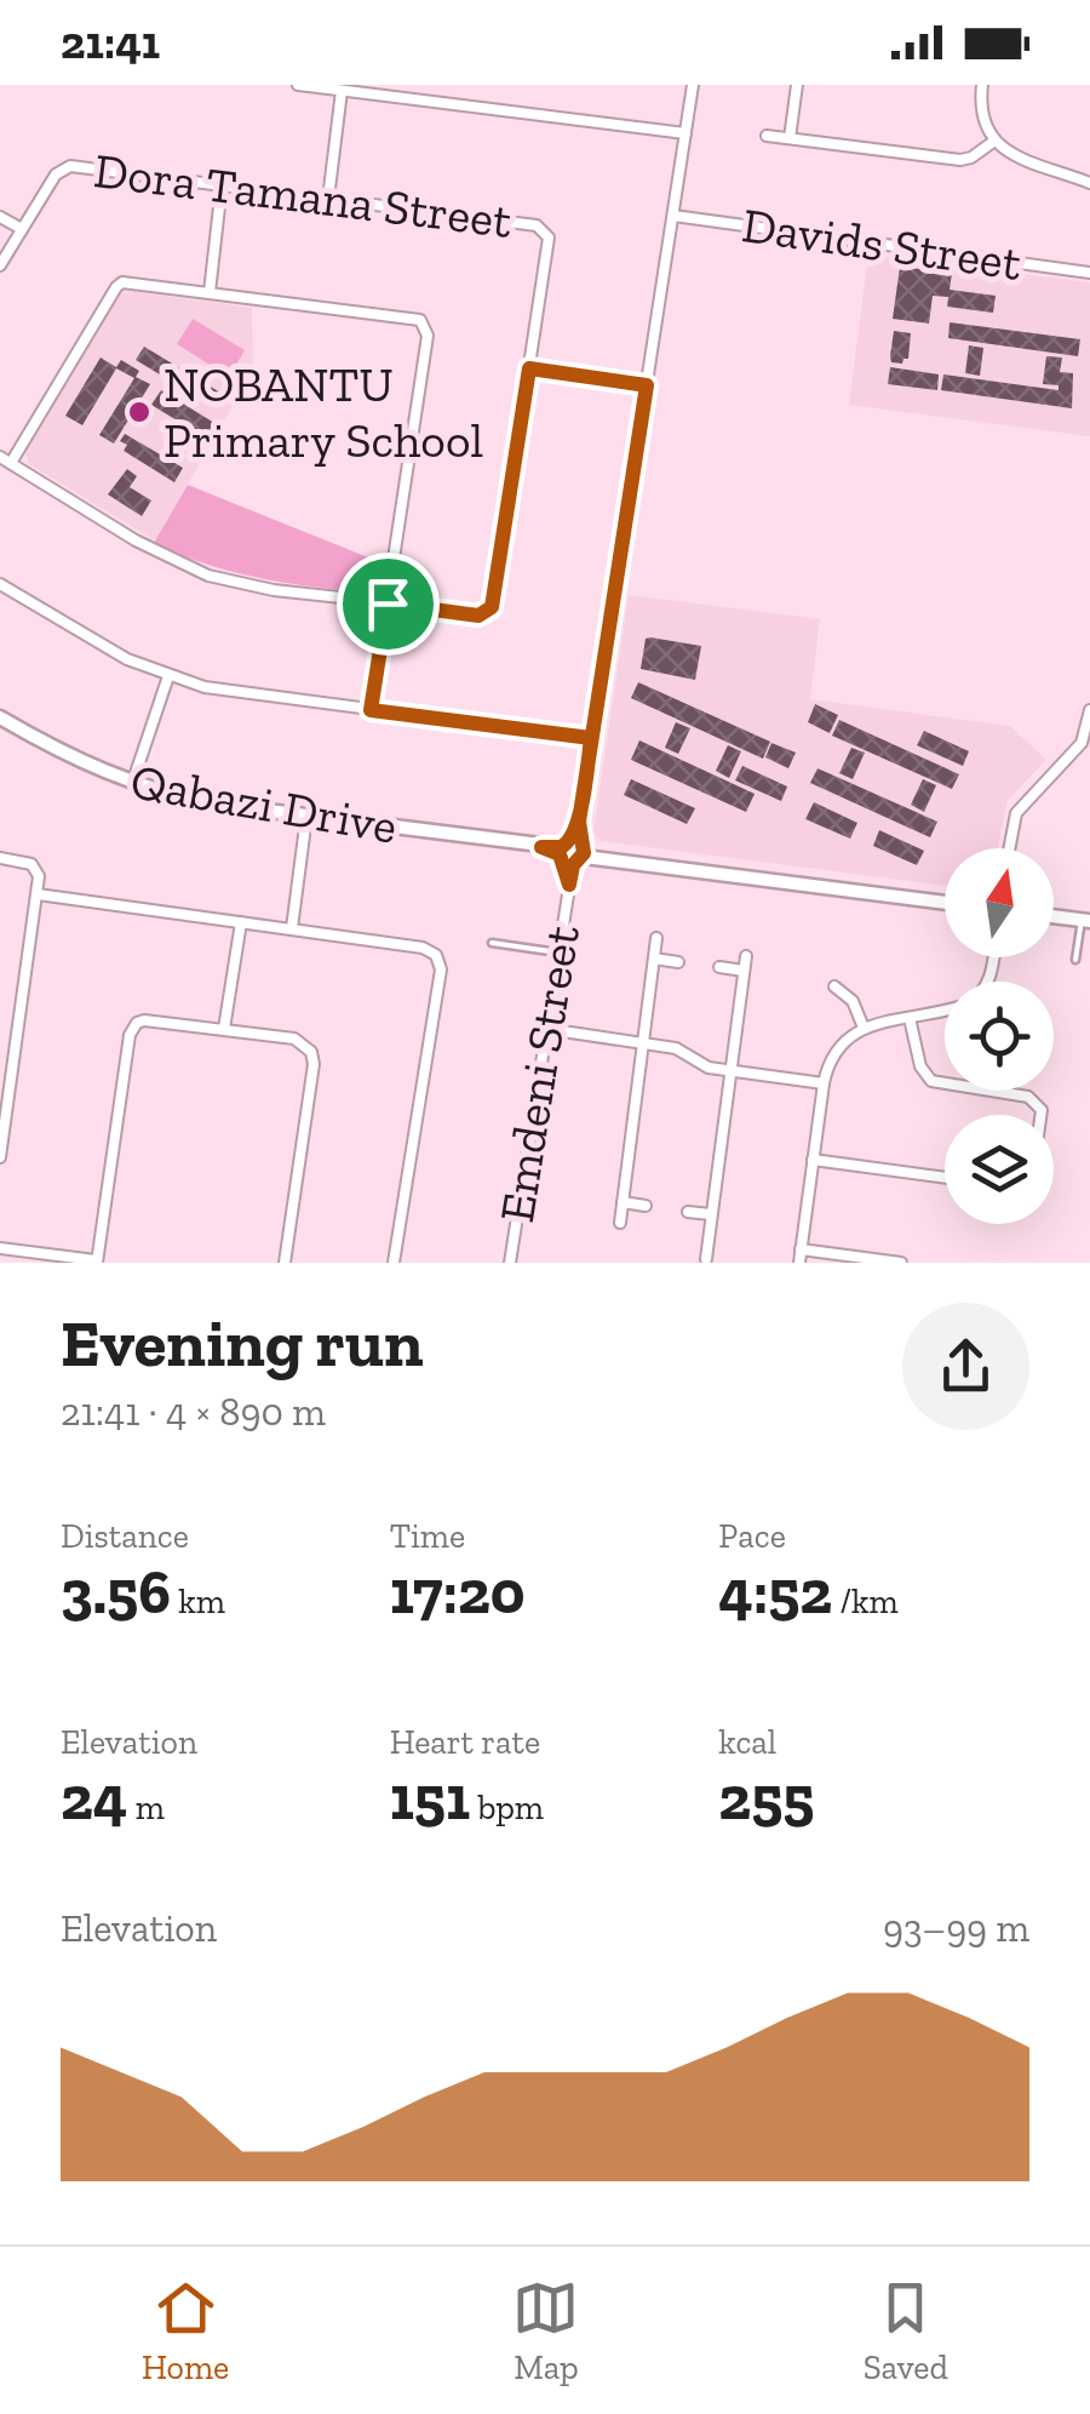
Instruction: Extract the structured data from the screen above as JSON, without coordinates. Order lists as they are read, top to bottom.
{
  "streets": {
    "street": [
      "Dora Tamana Street",
      "Davids Street",
      "Qabazi Drive",
      "Emdeni Street"
    ]
  },
  "crossings": [
    ["Davids Street", "Emdeni Street"],
    ["Qabazi Drive", "Emdeni Street"]
  ],
  "places": ["NOBANTU Primary School"],
  "north": "top",
  "page": {
    "status": "21:41",
    "heading": ["Evening run", "21:41 · 4 × 890 m"],
    "stats": [
      ["Distance", "3.56 km"],
      ["Time", "17:20"],
      ["Pace", "4:52 /km"],
      ["Elevation", "24 m"],
      ["Heart rate", "151 bpm"],
      ["kcal", "255"]
    ],
    "chart": ["Elevation", "93–99 m"],
    "tabs": ["Home", "Map", "Saved"]
  }
}
